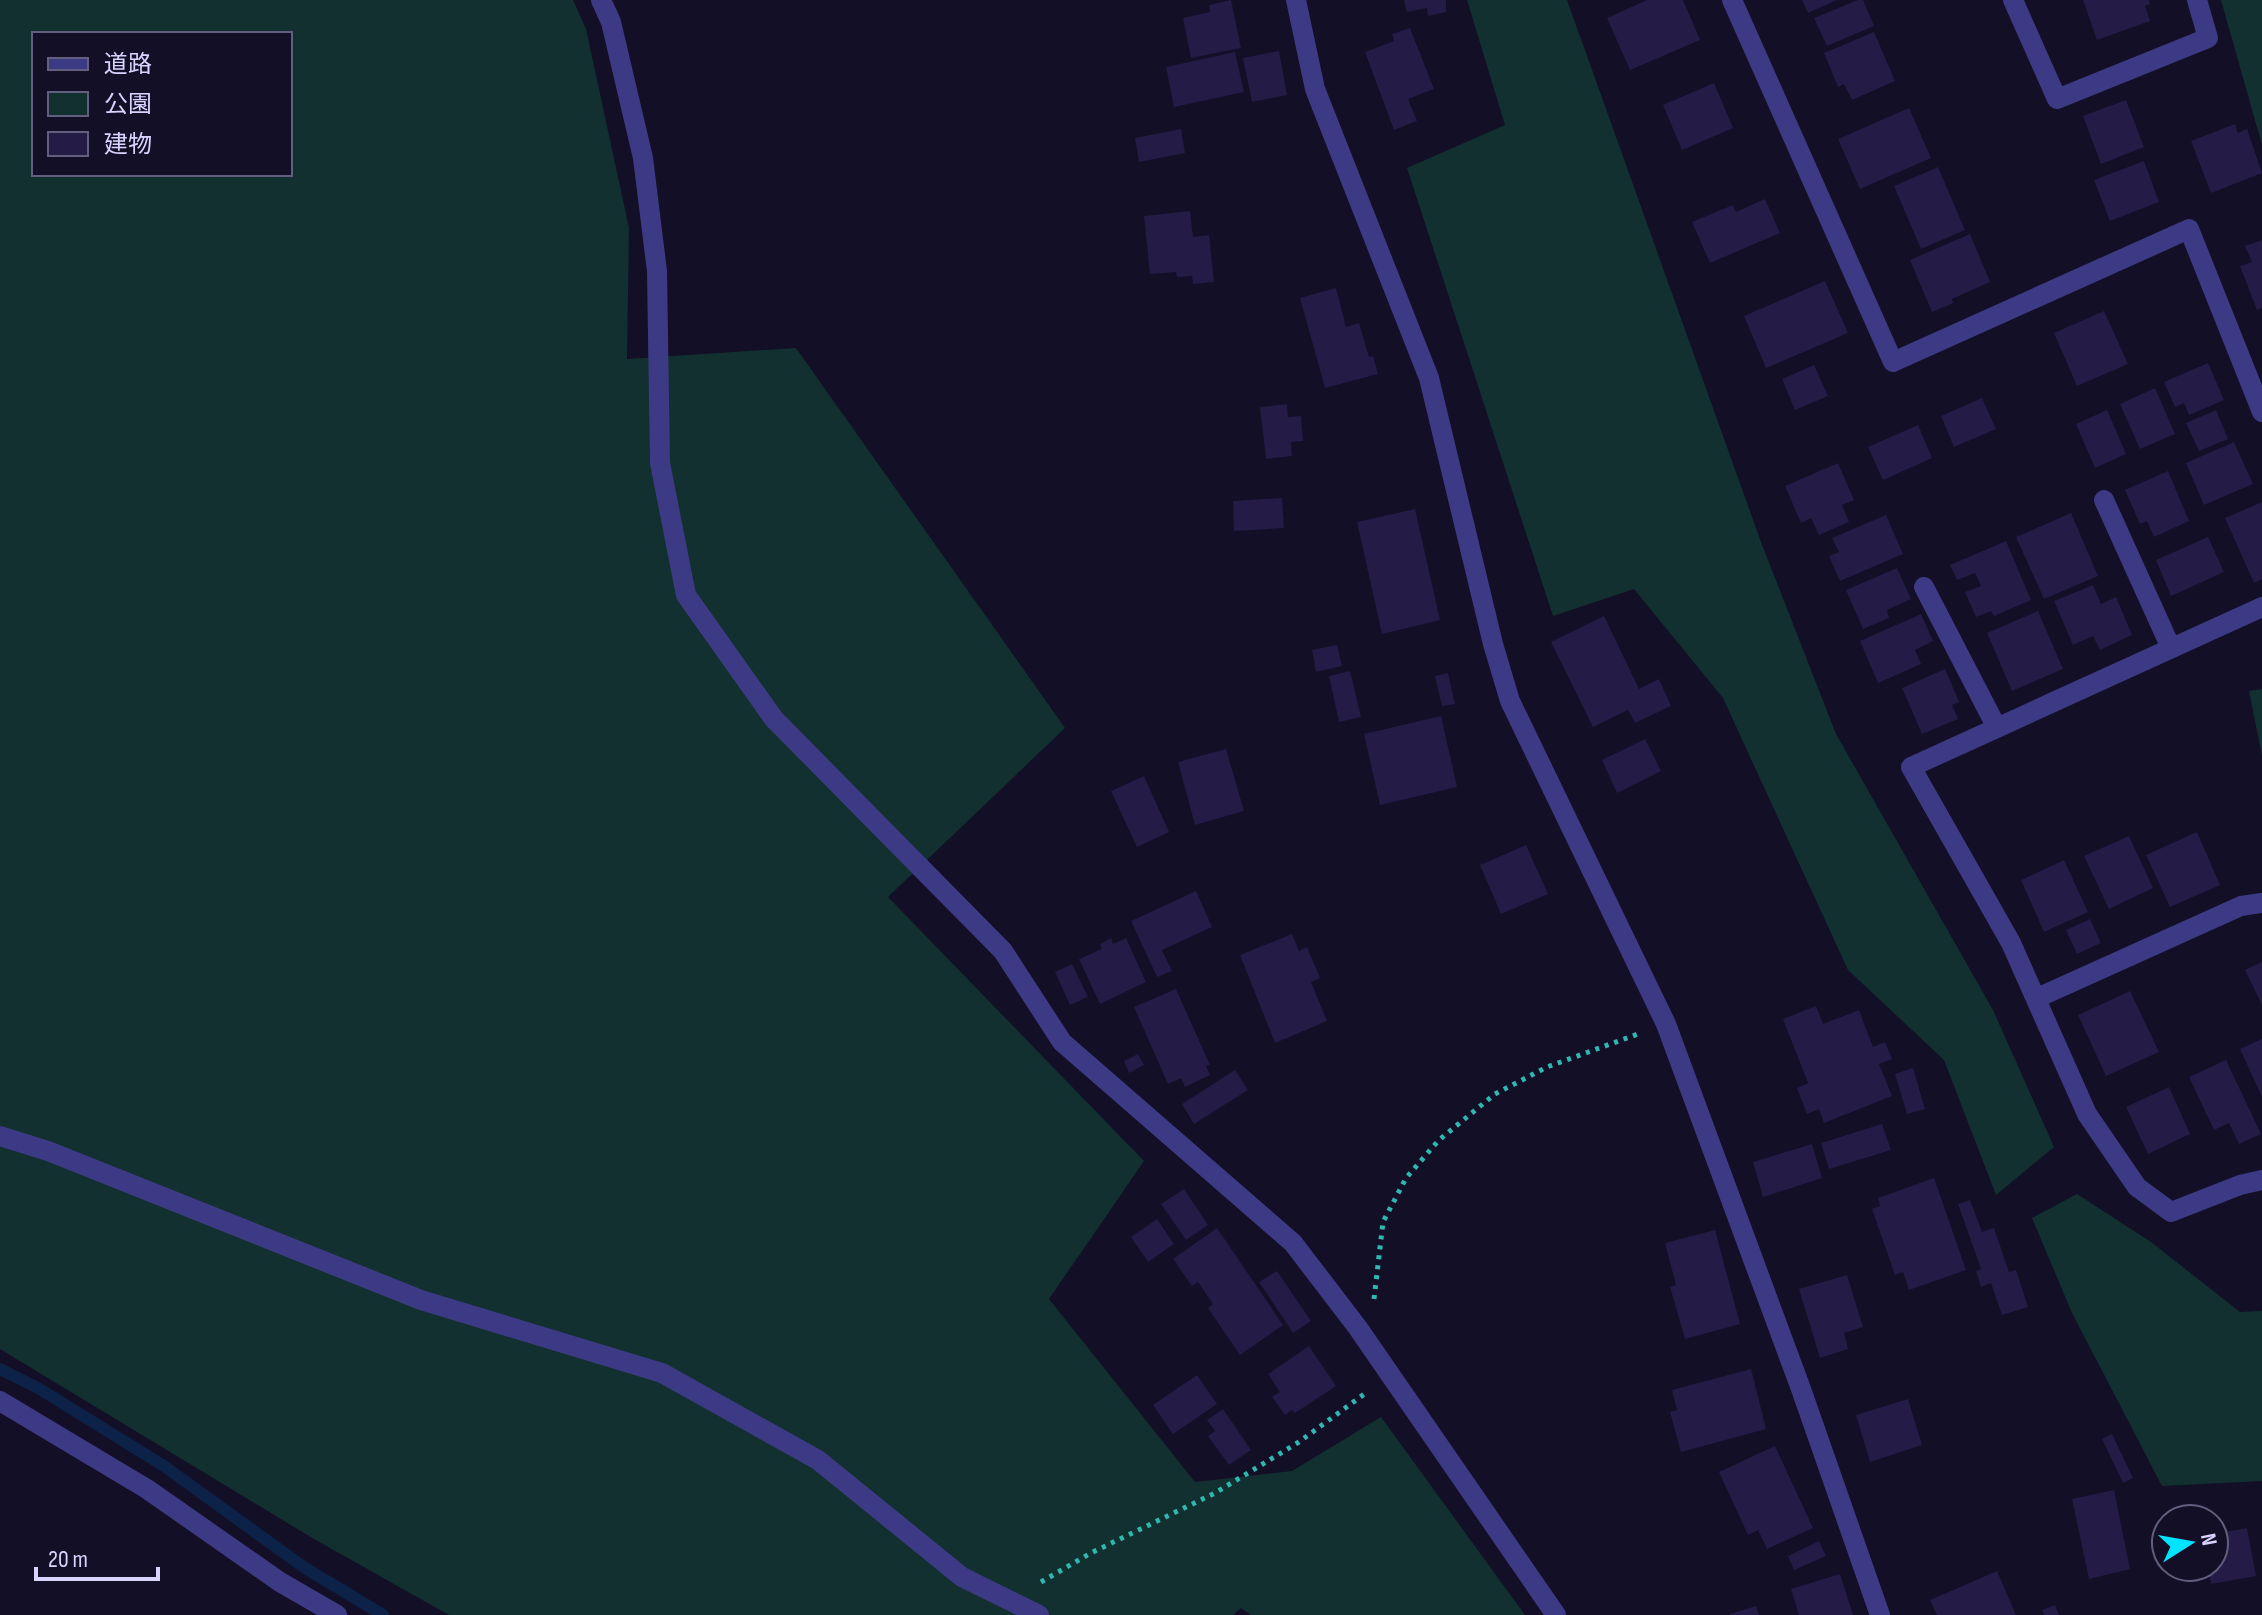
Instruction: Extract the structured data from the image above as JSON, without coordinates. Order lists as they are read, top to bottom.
{
  "legend": ["道路", "公園", "建物"],
  "scale_bar": "20 m",
  "north": "right"
}
